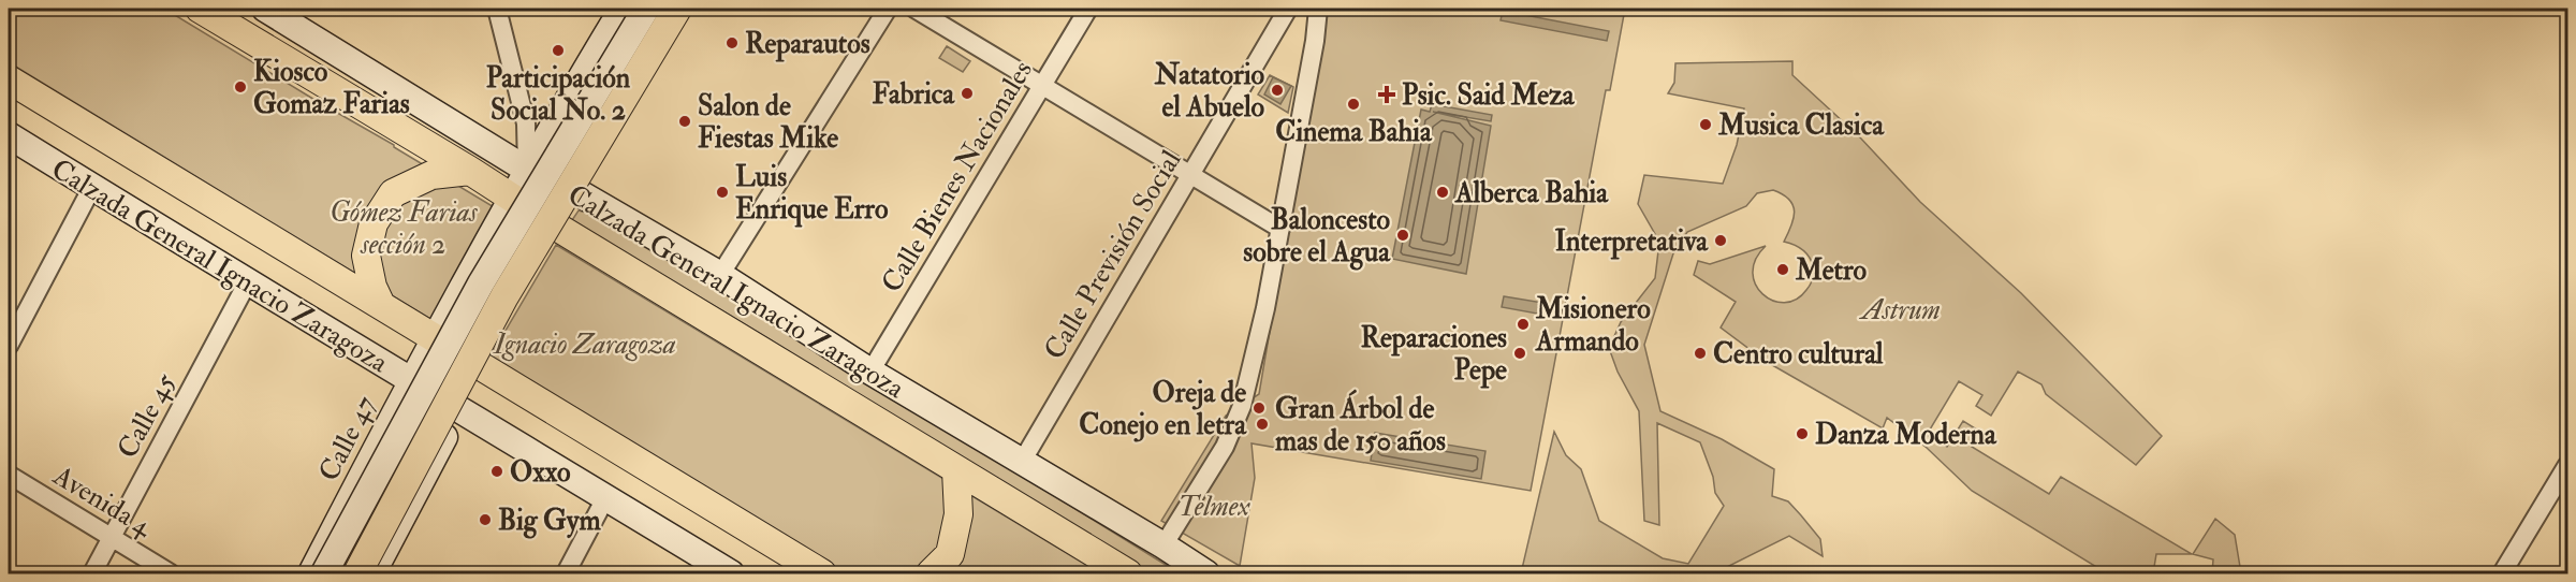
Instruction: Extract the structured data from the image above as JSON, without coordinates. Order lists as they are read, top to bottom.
{
  "streets": {
    "main road": ["Calzada General Ignacio Zaragoza", "Calle 47"],
    "street": [
      "Calle Bienes Nacionales",
      "Calle Previsión Social",
      "Calle 45",
      "Avenida 4"
    ]
  },
  "crossings": [
    ["Calle Bienes Nacionales", "Calzada General Ignacio Zaragoza"],
    ["Calle Previsión Social", "Calzada General Ignacio Zaragoza"],
    ["Calzada General Ignacio Zaragoza", "Calle 45"],
    ["Calzada General Ignacio Zaragoza", "Calle 47"],
    ["Calle 45", "Avenida 4"]
  ],
  "parks": [
    "Gómez Farias sección 2",
    "Astrum",
    "Ignacio Zaragoza",
    "Telmex"
  ],
  "places": {
    "other": [
      "Reparautos",
      "Participación Social No. 2",
      "Kiosco Gomaz Farias",
      "Natatorio el Abuelo",
      "Fabrica",
      "Cinema Bahia",
      "Salon de Fiestas Mike",
      "Musica Clasica",
      "Luis Enrique Erro",
      "Alberca Bahia",
      "Baloncesto sobre el Agua",
      "Interpretativa",
      "Metro",
      "Misionero Armando",
      "Reparaciones Pepe",
      "Centro cultural",
      "Oreja de Conejo en letra",
      "Gran Árbol de mas de 150 años",
      "Danza Moderna",
      "Oxxo",
      "Big Gym"
    ],
    "health": ["Psic. Said Meza"]
  }
}
